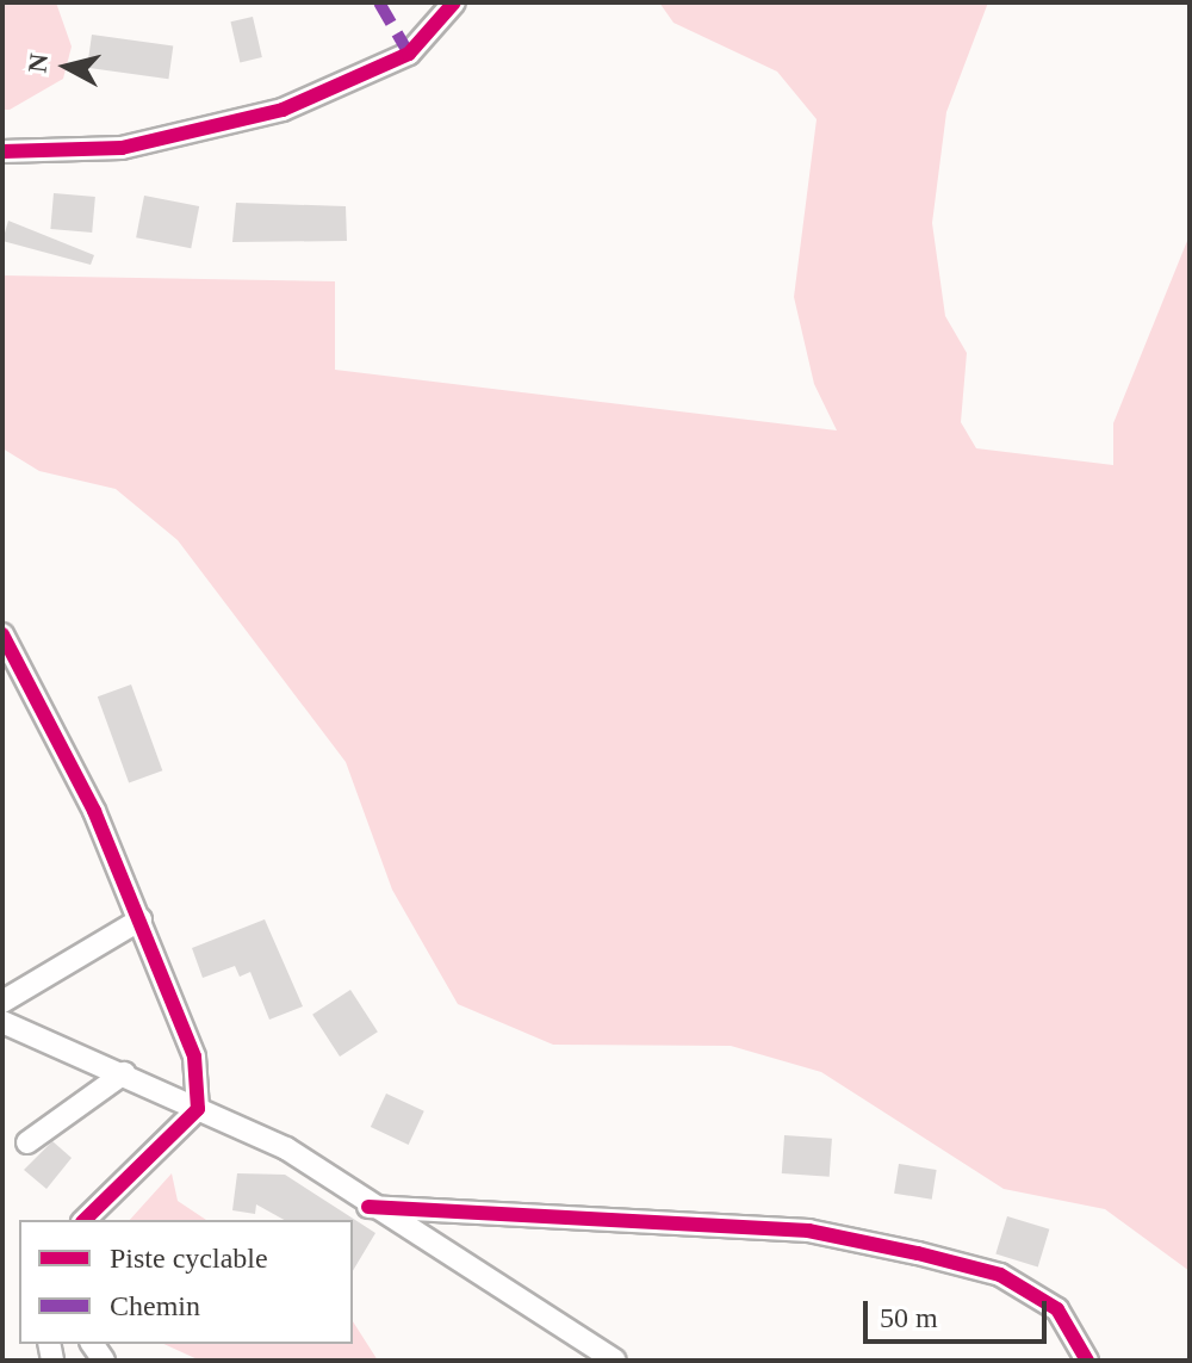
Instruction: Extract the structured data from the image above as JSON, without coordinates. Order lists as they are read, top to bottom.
{
  "legend": ["Piste cyclable", "Chemin"],
  "scale_bar": "50 m",
  "north": "left"
}
